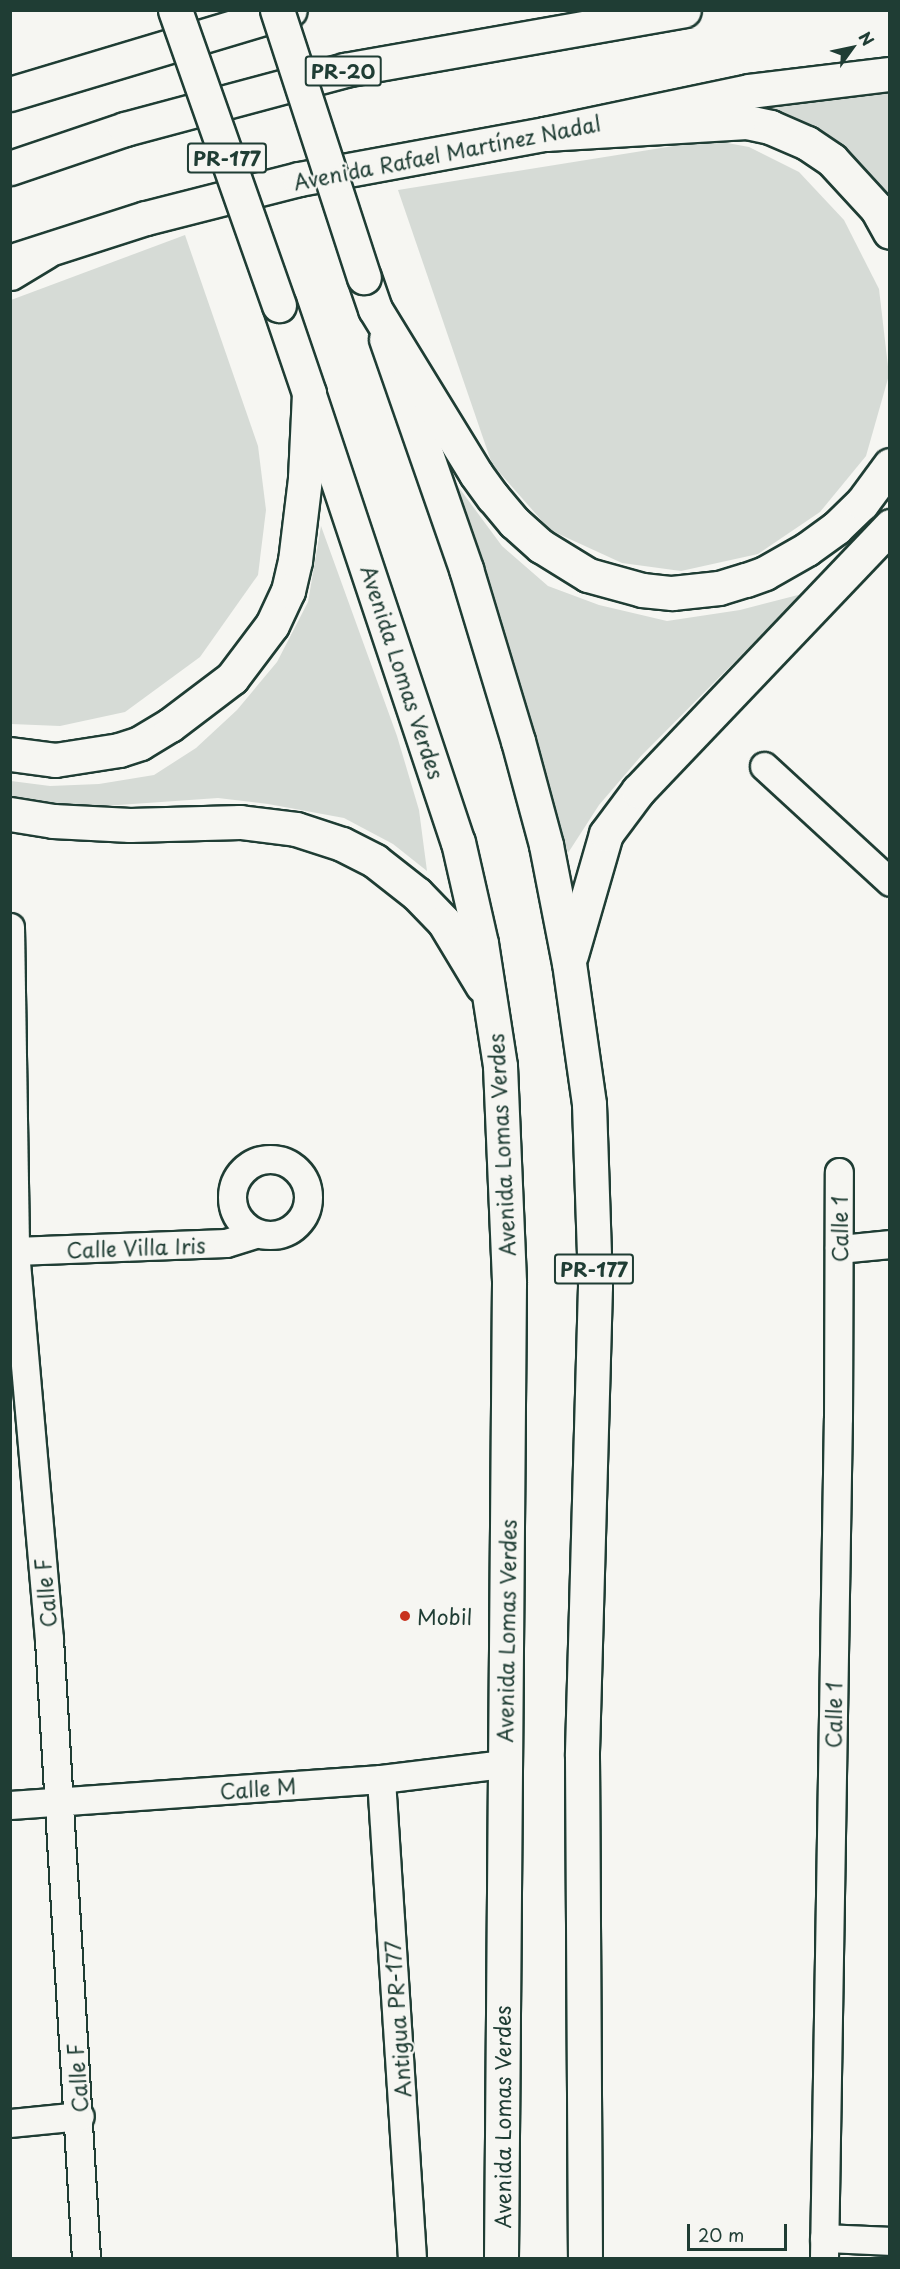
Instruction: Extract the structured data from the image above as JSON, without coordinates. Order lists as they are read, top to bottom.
{
  "streets": {
    "main road": [
      "PR-20",
      "Avenida Rafael Martínez Nadal",
      "PR-177",
      "Avenida Lomas Verdes"
    ],
    "street": [
      "Calle 1",
      "Calle Villa Iris",
      "Calle F",
      "Calle M",
      "Antigua PR-177"
    ]
  },
  "crossings": [
    ["Avenida Lomas Verdes", "Calle M"],
    ["Calle Villa Iris", "Calle F"],
    ["Calle F", "Calle M"],
    ["Calle M", "Antigua PR-177"]
  ],
  "places": ["Mobil"],
  "scale_bar": "20 m",
  "north": "top right"
}
